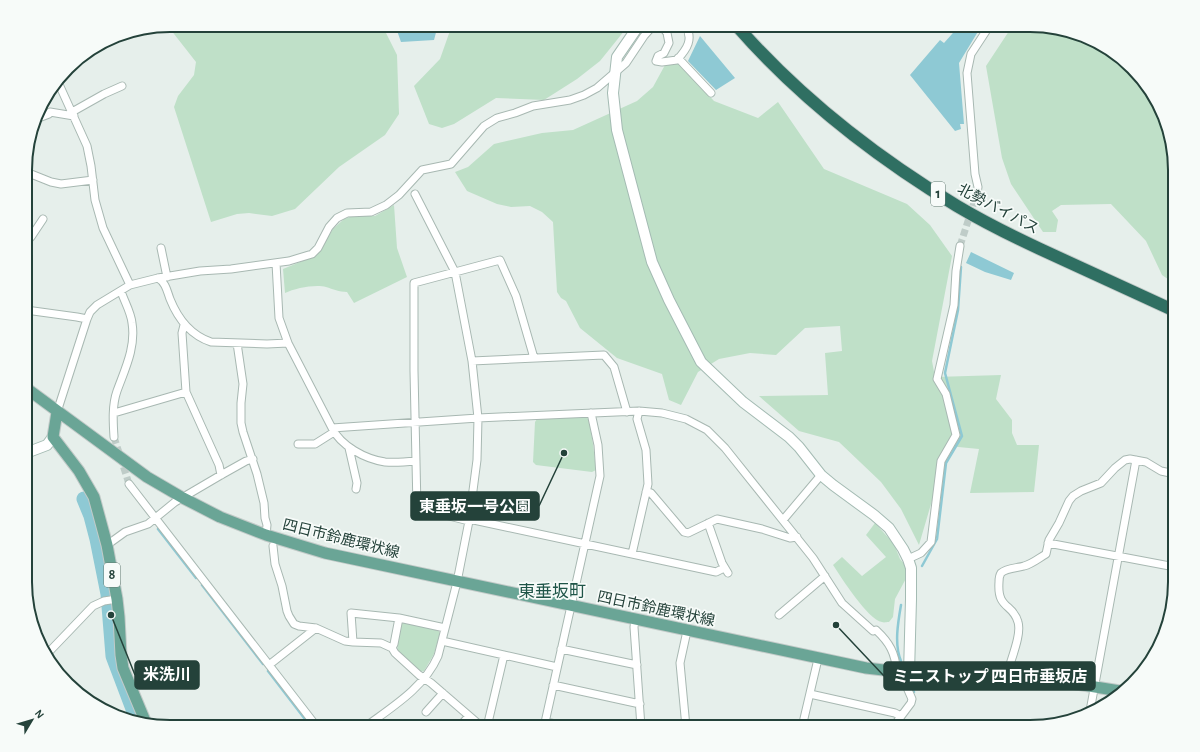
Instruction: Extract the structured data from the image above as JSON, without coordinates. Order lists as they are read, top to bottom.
{
  "streets": {
    "highway": ["1", "北勢バイパス"],
    "main road": ["四日市鈴鹿環状線", "8"]
  },
  "districts": ["東垂坂町"],
  "places": ["東垂坂一号公園", "米洗川", "ミニストップ 四日市垂坂店"],
  "north": "top right"
}
